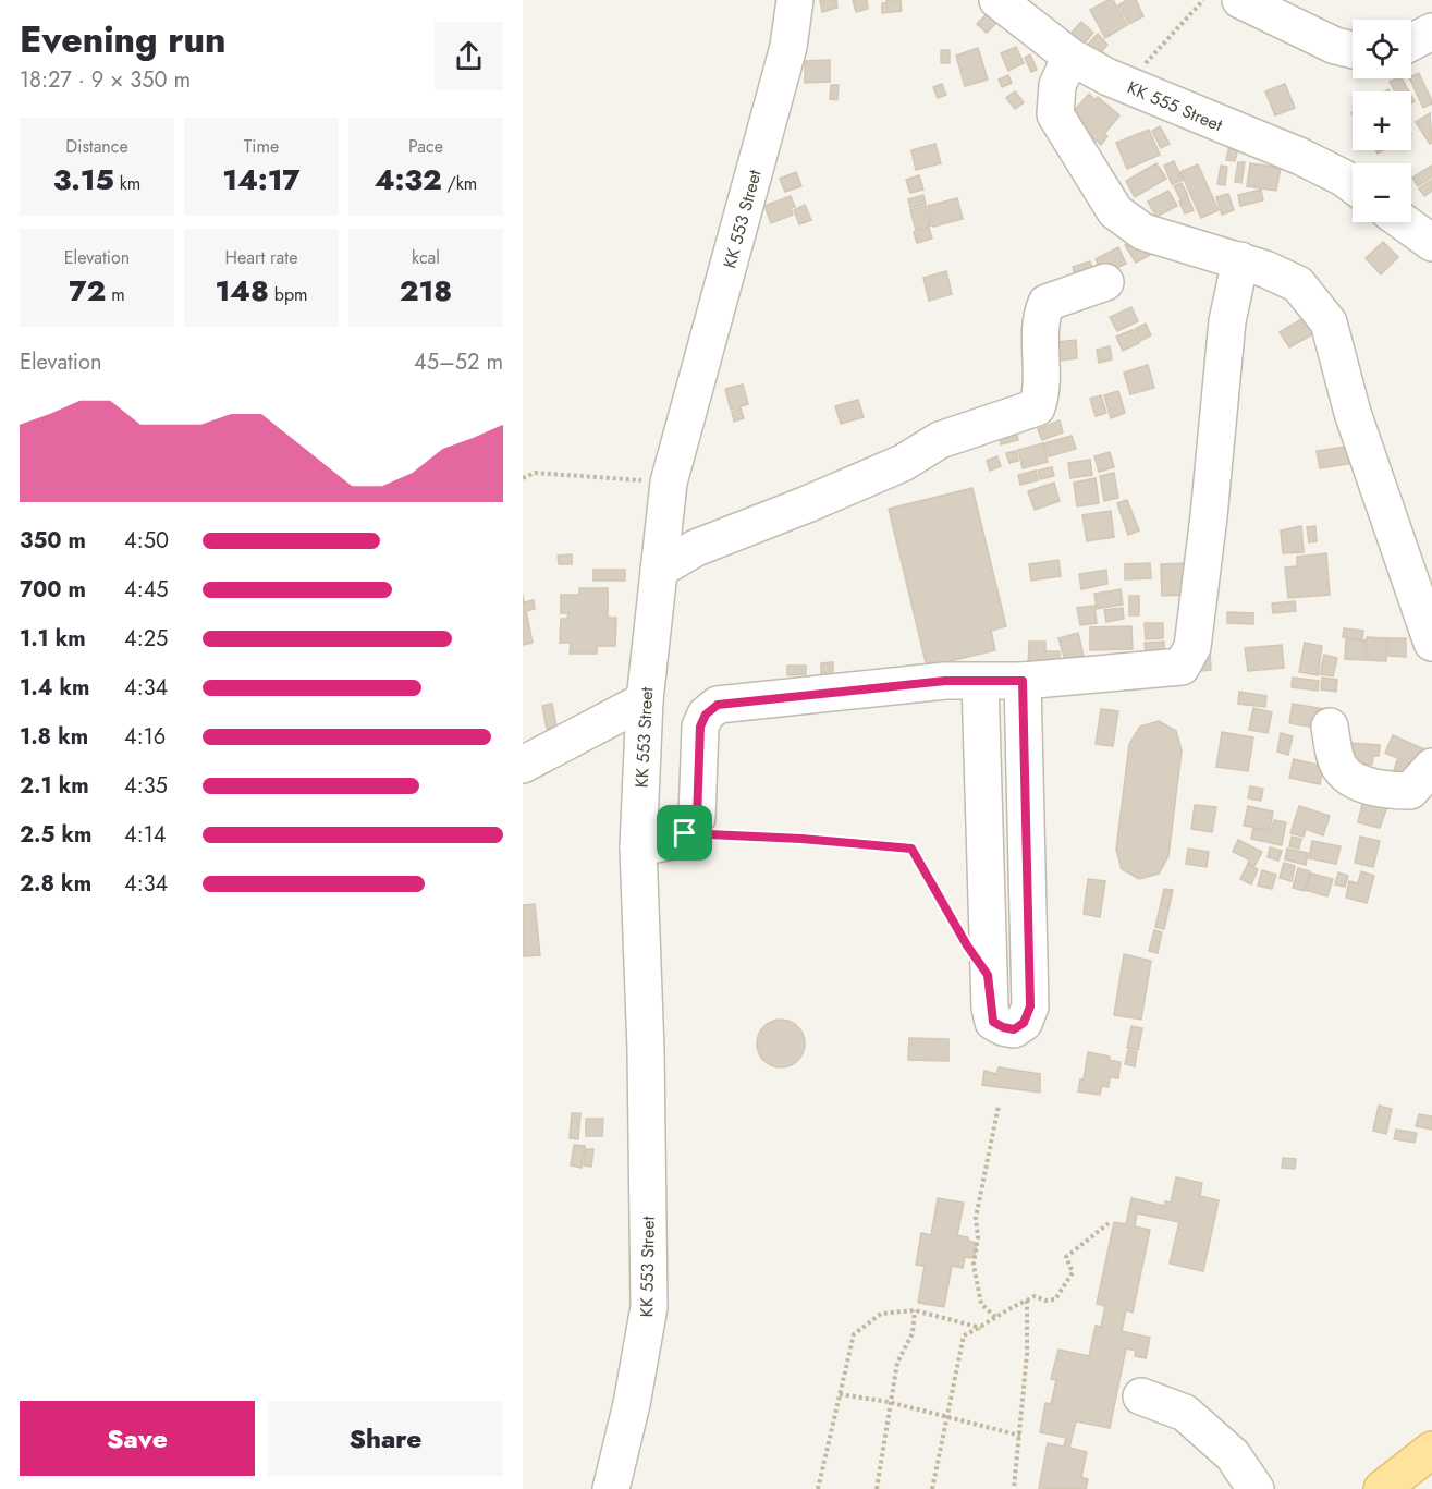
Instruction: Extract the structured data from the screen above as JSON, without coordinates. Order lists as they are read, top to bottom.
{
  "streets": {
    "street": ["KK 555 Street", "KK 553 Street"]
  },
  "page": {
    "heading": ["Evening run", "18:27 · 9 × 350 m"],
    "map_buttons": ["+", "−"],
    "stats": [
      ["Distance", "3.15 km"],
      ["Time", "14:17"],
      ["Pace", "4:32 /km"],
      ["Elevation", "72 m"],
      ["Heart rate", "148 bpm"],
      ["kcal", "218"]
    ],
    "chart": ["Elevation", "45–52 m"],
    "list": [
      {
        "name": "350 m",
        "note": "4:50"
      },
      {
        "name": "700 m",
        "note": "4:45"
      },
      {
        "name": "1.1 km",
        "note": "4:25"
      },
      {
        "name": "1.4 km",
        "note": "4:34"
      },
      {
        "name": "1.8 km",
        "note": "4:16"
      },
      {
        "name": "2.1 km",
        "note": "4:35"
      },
      {
        "name": "2.5 km",
        "note": "4:14"
      },
      {
        "name": "2.8 km",
        "note": "4:34"
      }
    ],
    "buttons": ["Save", "Share"]
  }
}
